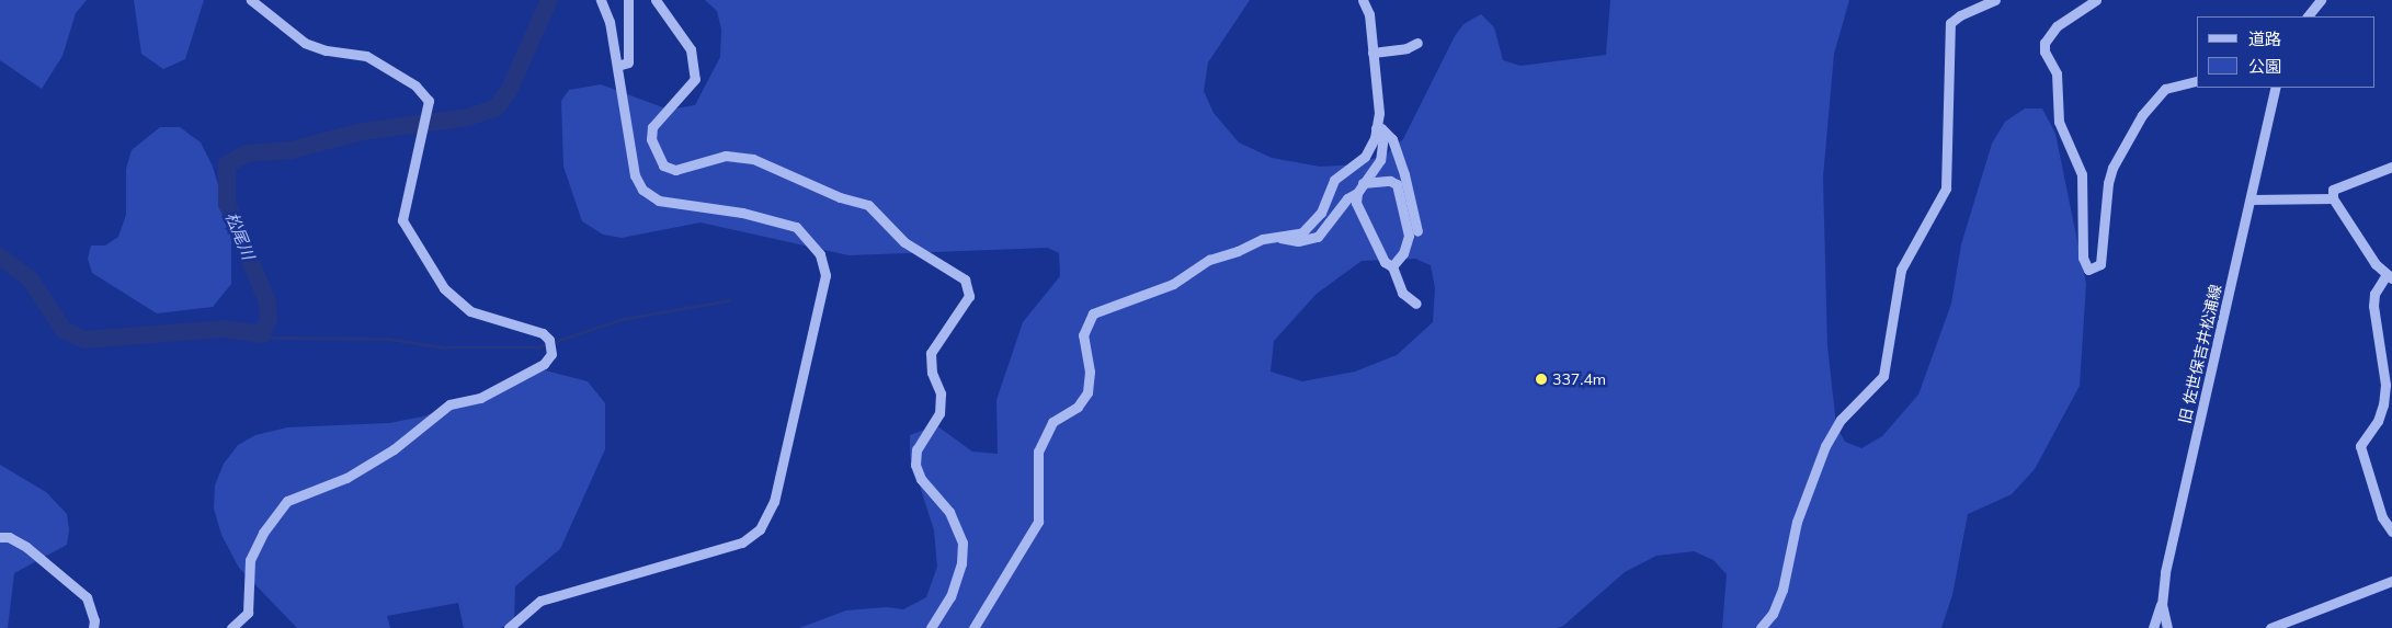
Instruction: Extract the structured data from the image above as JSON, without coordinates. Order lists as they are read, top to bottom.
{
  "streets": {
    "street": ["旧 佐世保吉井松浦線"]
  },
  "water": ["松尾川"],
  "places": ["337.4m"],
  "legend": ["道路", "公園"]
}
